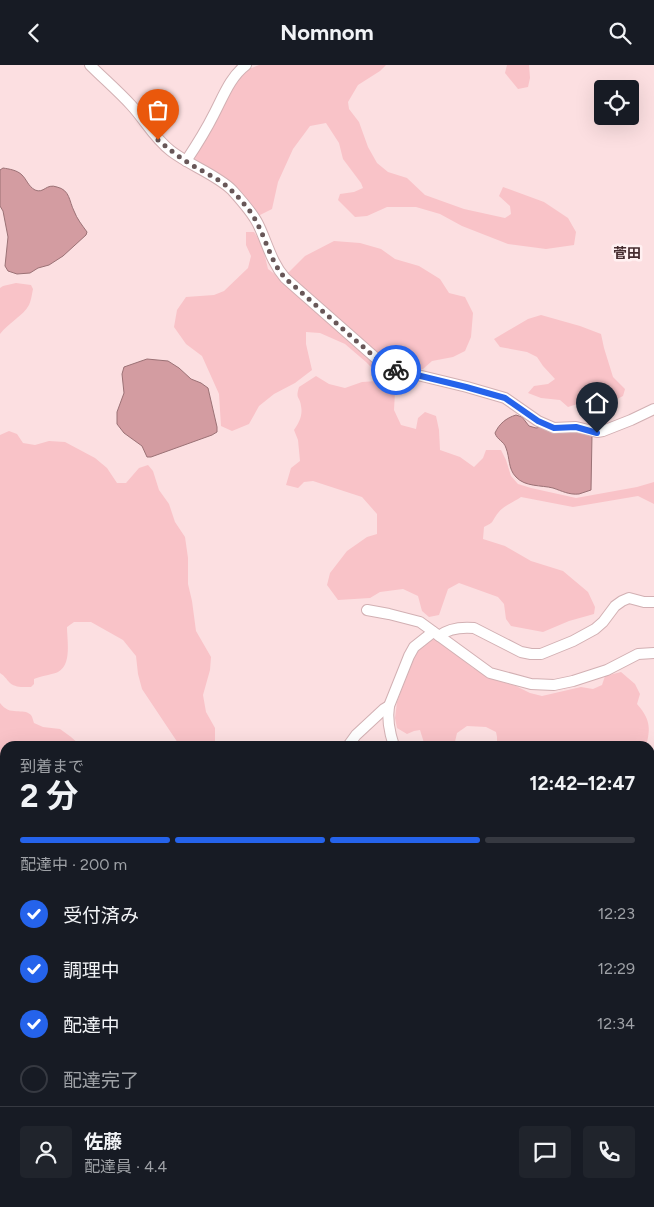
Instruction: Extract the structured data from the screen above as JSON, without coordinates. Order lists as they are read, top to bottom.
{
  "districts": ["菅田"],
  "page": {
    "header": "Nomnom",
    "heading": ["2 分", "到着まで", "12:42–12:47"],
    "panel": ["佐藤", "配達員 · 4.4"],
    "bar": "配達中 · 200 m",
    "list": [
      ["受付済み", "12:23"],
      ["調理中", "12:29"],
      ["配達中", "12:34"],
      "配達完了"
    ]
  }
}
